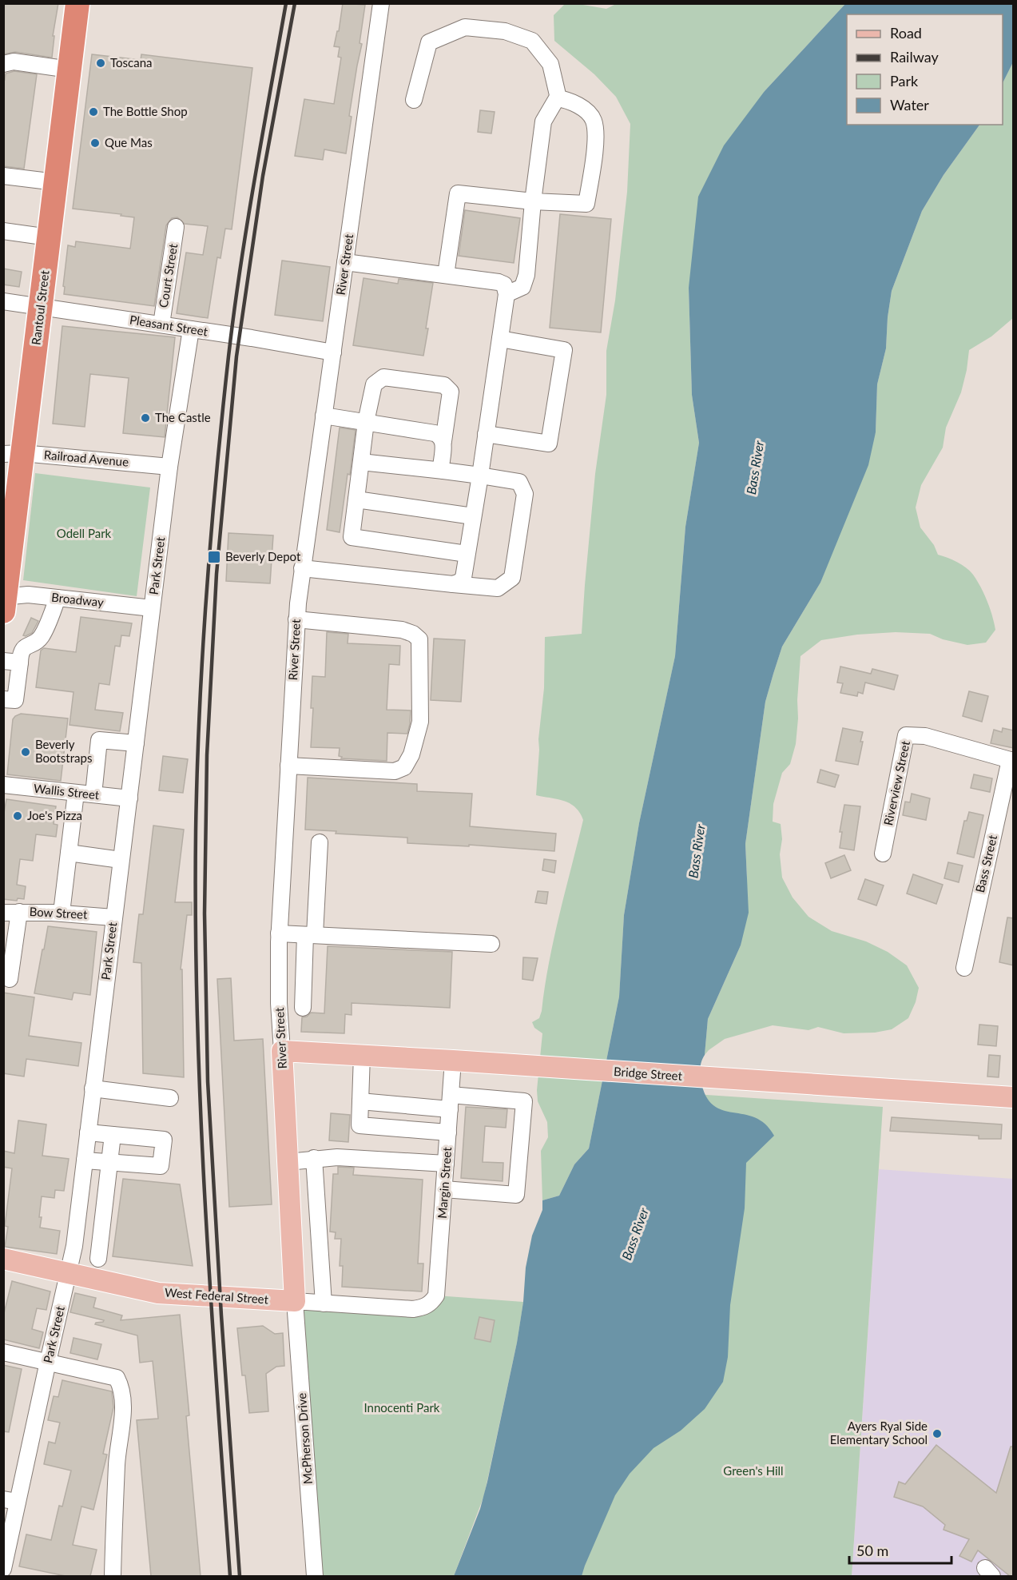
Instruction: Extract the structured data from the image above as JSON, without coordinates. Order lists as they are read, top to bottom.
{
  "streets": {
    "highway": ["Rantoul Street"],
    "main road": ["River Street", "Bridge Street", "West Federal Street"],
    "street": [
      "Court Street",
      "Pleasant Street",
      "Railroad Avenue",
      "Park Street",
      "Broadway",
      "Riverview Street",
      "Wallis Street",
      "Bass Street",
      "Bow Street",
      "Margin Street",
      "McPherson Drive"
    ]
  },
  "crossings": [
    ["River Street", "Pleasant Street"],
    ["River Street", "Bridge Street"],
    ["River Street", "West Federal Street"],
    ["River Street", "McPherson Drive"],
    ["Court Street", "Pleasant Street"],
    ["Rantoul Street", "Pleasant Street"],
    ["Rantoul Street", "Railroad Avenue"],
    ["Rantoul Street", "Broadway"],
    ["Pleasant Street", "Park Street"],
    ["Railroad Avenue", "Park Street"],
    ["Park Street", "Broadway"],
    ["Park Street", "Wallis Street"],
    ["Park Street", "Bow Street"],
    ["Park Street", "West Federal Street"],
    ["Riverview Street", "Bass Street"],
    ["Bridge Street", "Margin Street"],
    ["Margin Street", "West Federal Street"],
    ["West Federal Street", "McPherson Drive"]
  ],
  "water": ["Bass River"],
  "parks": ["Odell Park", "Innocenti Park", "Green's Hill"],
  "places": {
    "other": [
      "Toscana",
      "The Bottle Shop",
      "Que Mas",
      "The Castle",
      "Beverly Bootstraps",
      "Joe's Pizza",
      "Ayers Ryal Side Elementary School"
    ],
    "transit": ["Beverly Depot"]
  },
  "legend": [
    "Road",
    "Railway",
    "Park",
    "Water"
  ],
  "scale_bar": "50 m"
}
